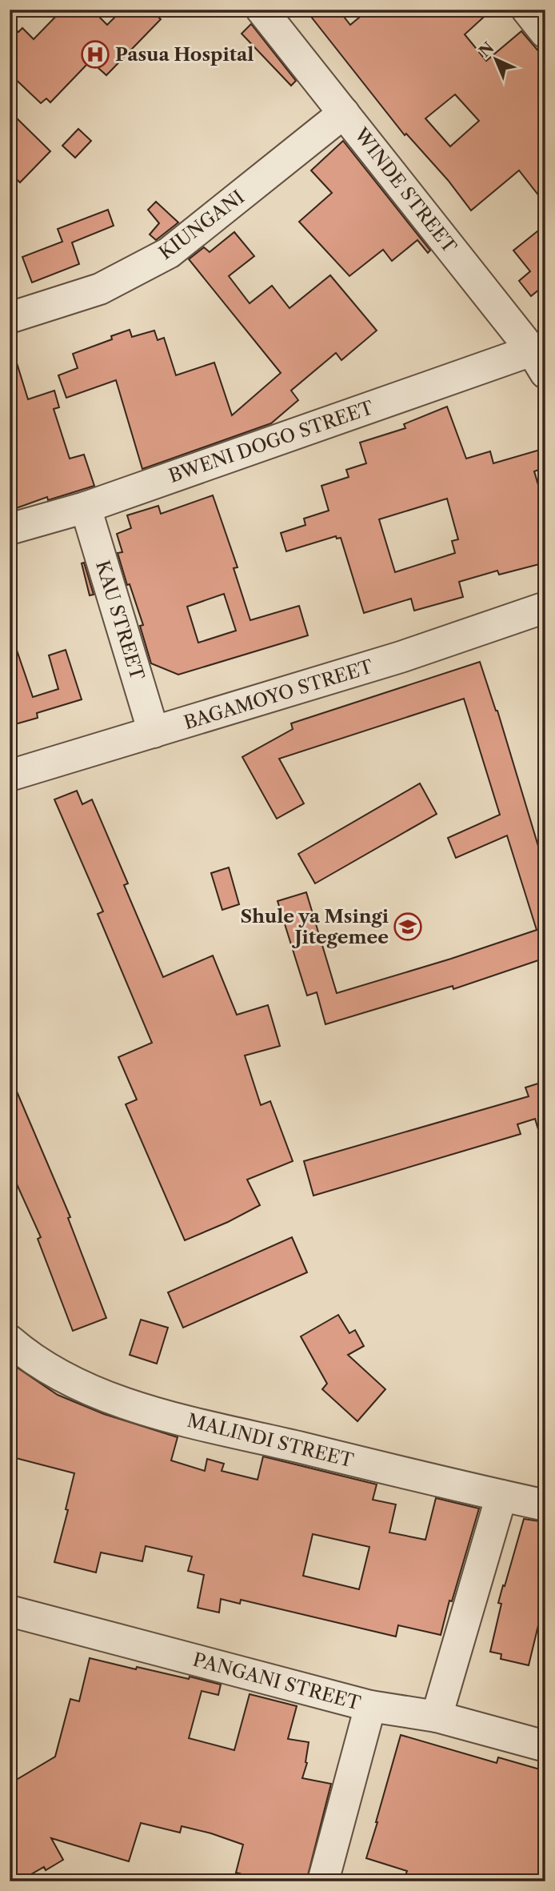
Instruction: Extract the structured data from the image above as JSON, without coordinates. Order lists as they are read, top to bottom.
{
  "streets": {
    "street": [
      "WINDE STREET",
      "KIUNGANI",
      "BWENI DOGO STREET",
      "KAU STREET",
      "BAGAMOYO STREET",
      "MALINDI STREET",
      "PANGANI STREET"
    ]
  },
  "crossings": [
    ["WINDE STREET", "KIUNGANI"],
    ["WINDE STREET", "BWENI DOGO STREET"],
    ["BWENI DOGO STREET", "KAU STREET"],
    ["KAU STREET", "BAGAMOYO STREET"]
  ],
  "places": {
    "hospital": ["Pasua Hospital"],
    "school or university": ["Shule ya Msingi Jitegemee"]
  },
  "north": "top left"
}
